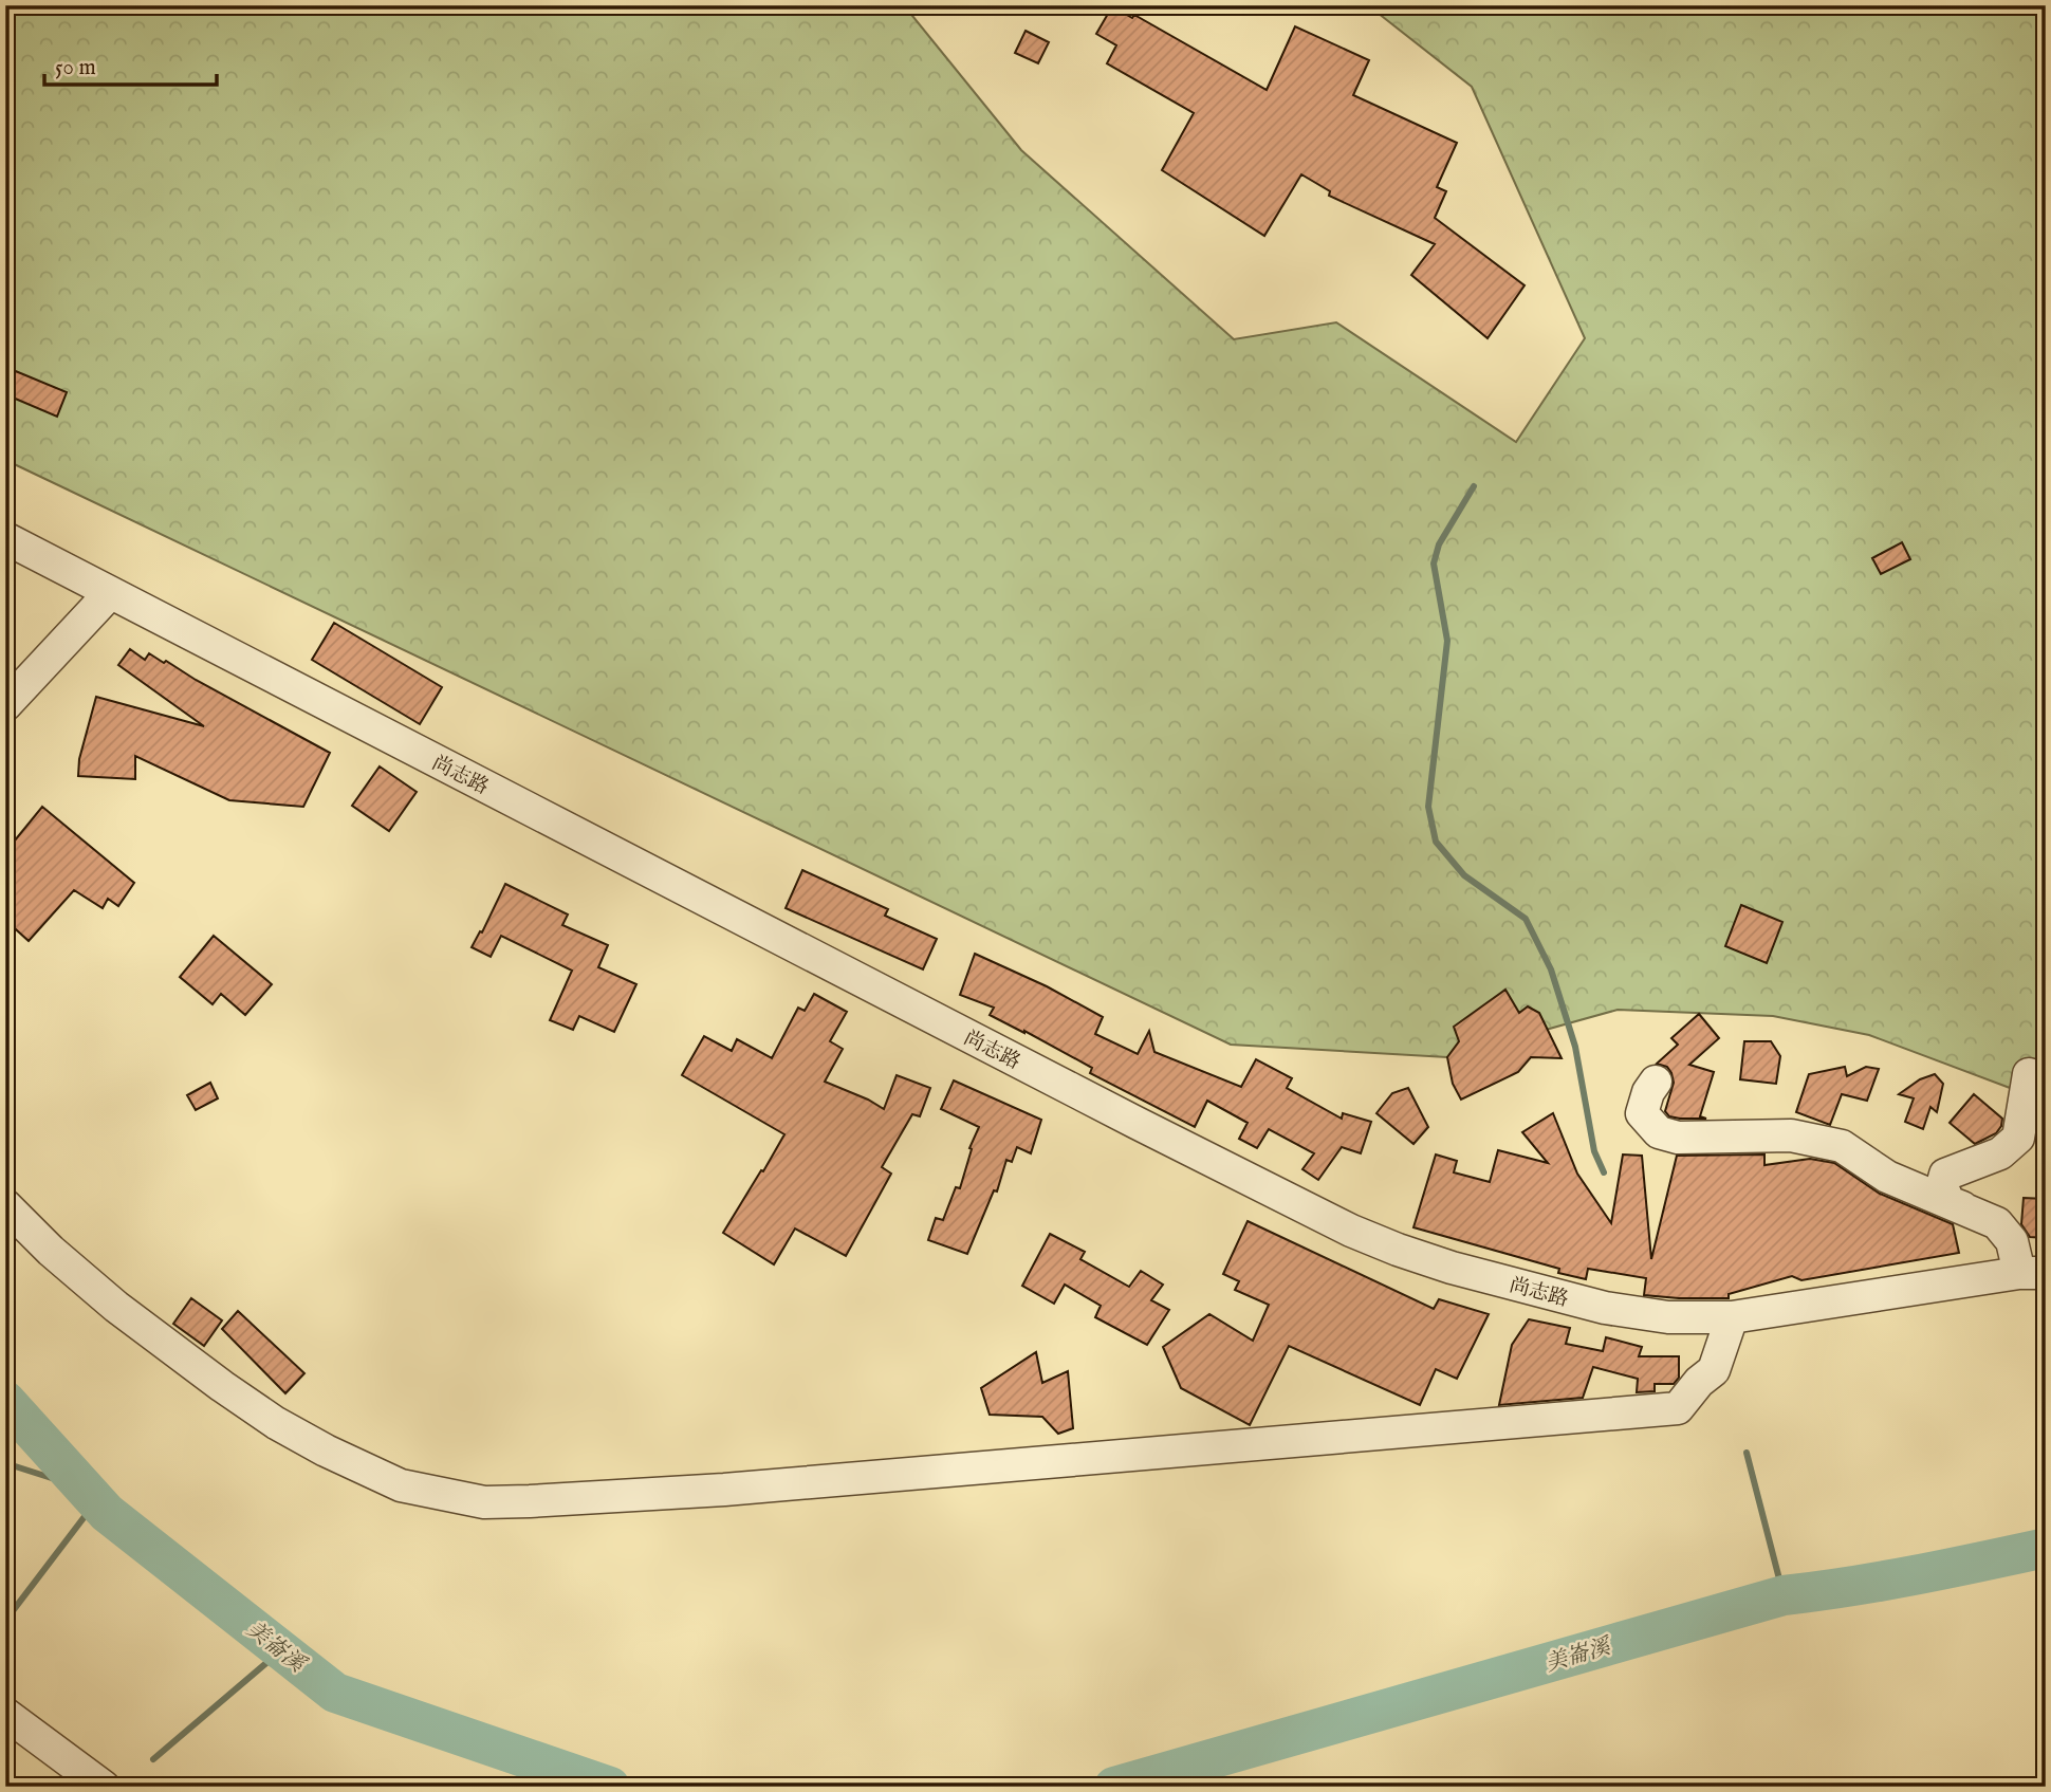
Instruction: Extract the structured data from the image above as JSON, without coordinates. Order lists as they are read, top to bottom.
{
  "streets": {
    "street": ["尚志路"]
  },
  "water": ["美崙溪"],
  "scale_bar": "50 m"
}
